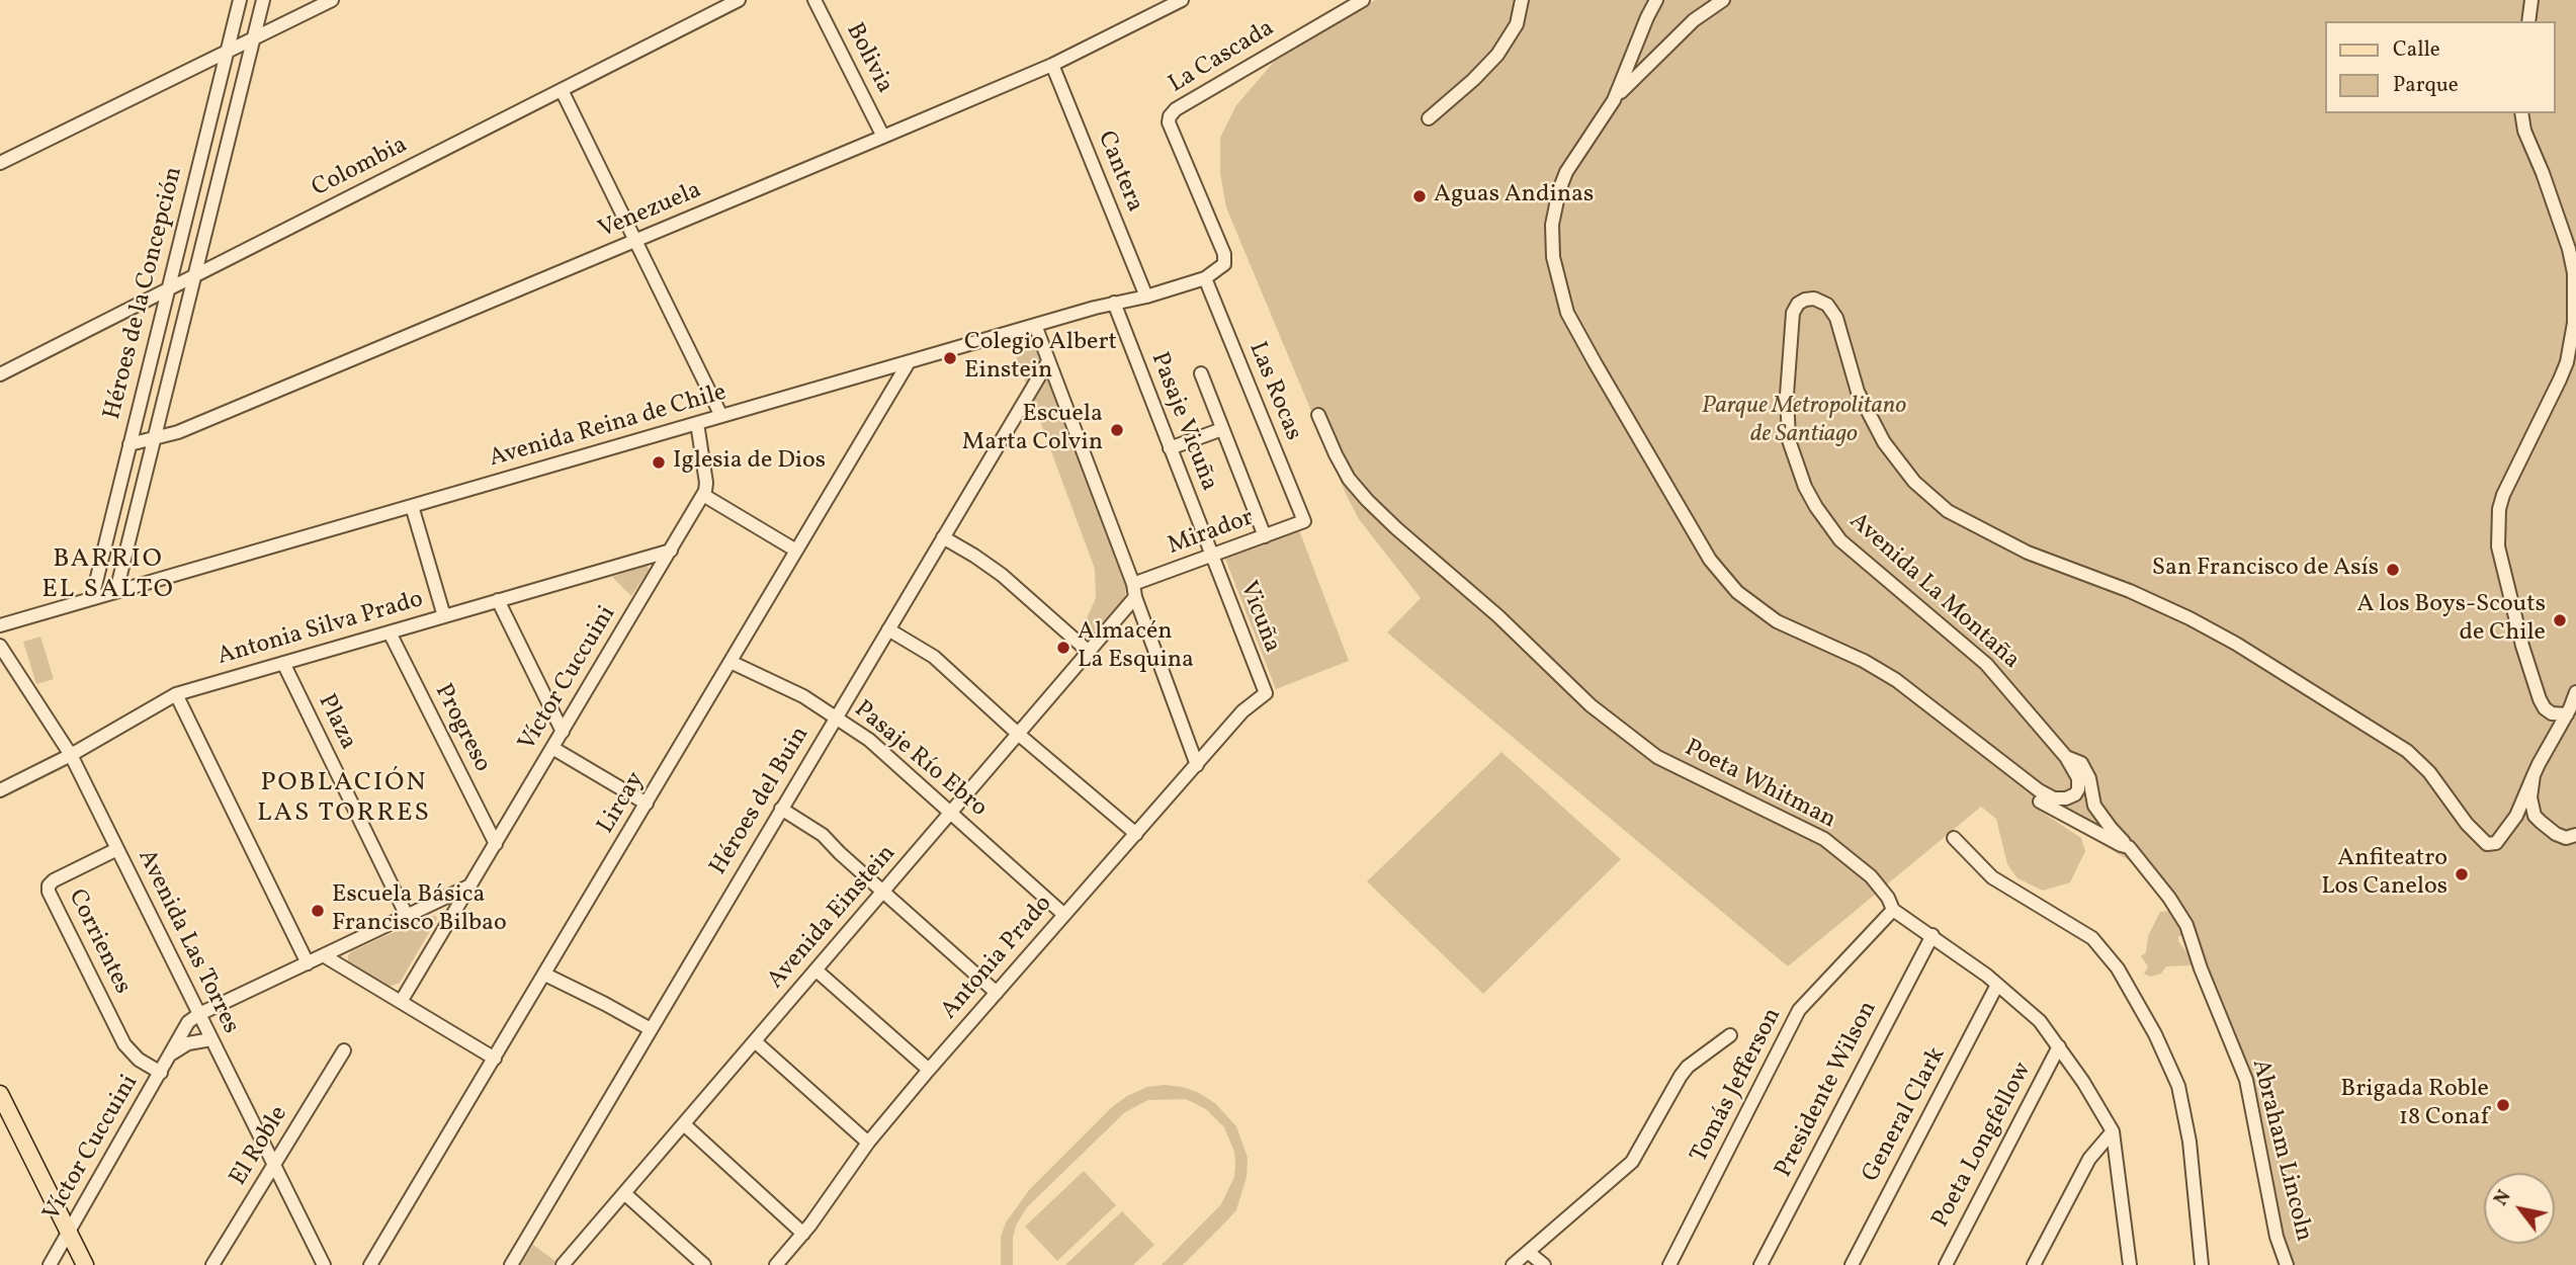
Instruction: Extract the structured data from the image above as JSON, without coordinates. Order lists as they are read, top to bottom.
{
  "streets": {
    "street": [
      "La Cascada",
      "Bolivia",
      "Colombia",
      "Cantera",
      "Venezuela",
      "Héroes de la Concepción",
      "Las Rocas",
      "Pasaje Vicuña",
      "Avenida Reina de Chile",
      "Mirador",
      "Avenida La Montaña",
      "Vicuña",
      "Antonia Silva Prado",
      "Víctor Cuccuini",
      "Plaza",
      "Progreso",
      "Pasaje Río Ebro",
      "Poeta Whitman",
      "Héroes del Buin",
      "Lircay",
      "Avenida Einstein",
      "Corrientes",
      "Avenida Las Torres",
      "Antonia Prado",
      "Tomás Jefferson",
      "Presidente Wilson",
      "General Clark",
      "Poeta Longfellow",
      "El Roble",
      "Abraham Lincoln"
    ]
  },
  "crossings": [
    ["La Cascada", "Avenida Reina de Chile"],
    ["Bolivia", "Venezuela"],
    ["Colombia", "Héroes de la Concepción"],
    ["Cantera", "Venezuela"],
    ["Cantera", "Avenida Reina de Chile"],
    ["Venezuela", "Héroes de la Concepción"],
    ["Héroes de la Concepción", "Avenida Reina de Chile"],
    ["Las Rocas", "Avenida Reina de Chile"],
    ["Las Rocas", "Mirador"],
    ["Pasaje Vicuña", "Avenida Reina de Chile"],
    ["Pasaje Vicuña", "Mirador"],
    ["Pasaje Vicuña", "Vicuña"],
    ["Avenida Reina de Chile", "Lircay"],
    ["Mirador", "Vicuña"],
    ["Mirador", "Avenida Einstein"],
    ["Avenida La Montaña", "Abraham Lincoln"],
    ["Vicuña", "Antonia Prado"],
    ["Antonia Silva Prado", "Víctor Cuccuini"],
    ["Antonia Silva Prado", "Plaza"],
    ["Antonia Silva Prado", "Progreso"],
    ["Antonia Silva Prado", "Avenida Las Torres"],
    ["Víctor Cuccuini", "Plaza"],
    ["Víctor Cuccuini", "Progreso"],
    ["Víctor Cuccuini", "Corrientes"],
    ["Víctor Cuccuini", "Avenida Las Torres"],
    ["Pasaje Río Ebro", "Héroes del Buin"],
    ["Pasaje Río Ebro", "Lircay"],
    ["Pasaje Río Ebro", "Avenida Einstein"],
    ["Pasaje Río Ebro", "Antonia Prado"],
    ["Poeta Whitman", "Tomás Jefferson"],
    ["Poeta Whitman", "Presidente Wilson"],
    ["Poeta Whitman", "General Clark"],
    ["Poeta Whitman", "Poeta Longfellow"],
    ["Corrientes", "Avenida Las Torres"],
    ["Avenida Las Torres", "El Roble"]
  ],
  "districts": ["BARRIO EL SALTO", "POBLACIÓN LAS TORRES"],
  "parks": ["Parque Metropolitano de Santiago"],
  "places": [
    "Aguas Andinas",
    "Colegio Albert Einstein",
    "Escuela Marta Colvin",
    "Iglesia de Dios",
    "San Francisco de Asís",
    "A los Boys-Scouts de Chile",
    "Almacén La Esquina",
    "Anfiteatro Los Canelos",
    "Escuela Básica Francisco Bilbao",
    "Brigada Roble 18 Conaf"
  ],
  "legend": ["Calle", "Parque"],
  "north": "top left"
}
